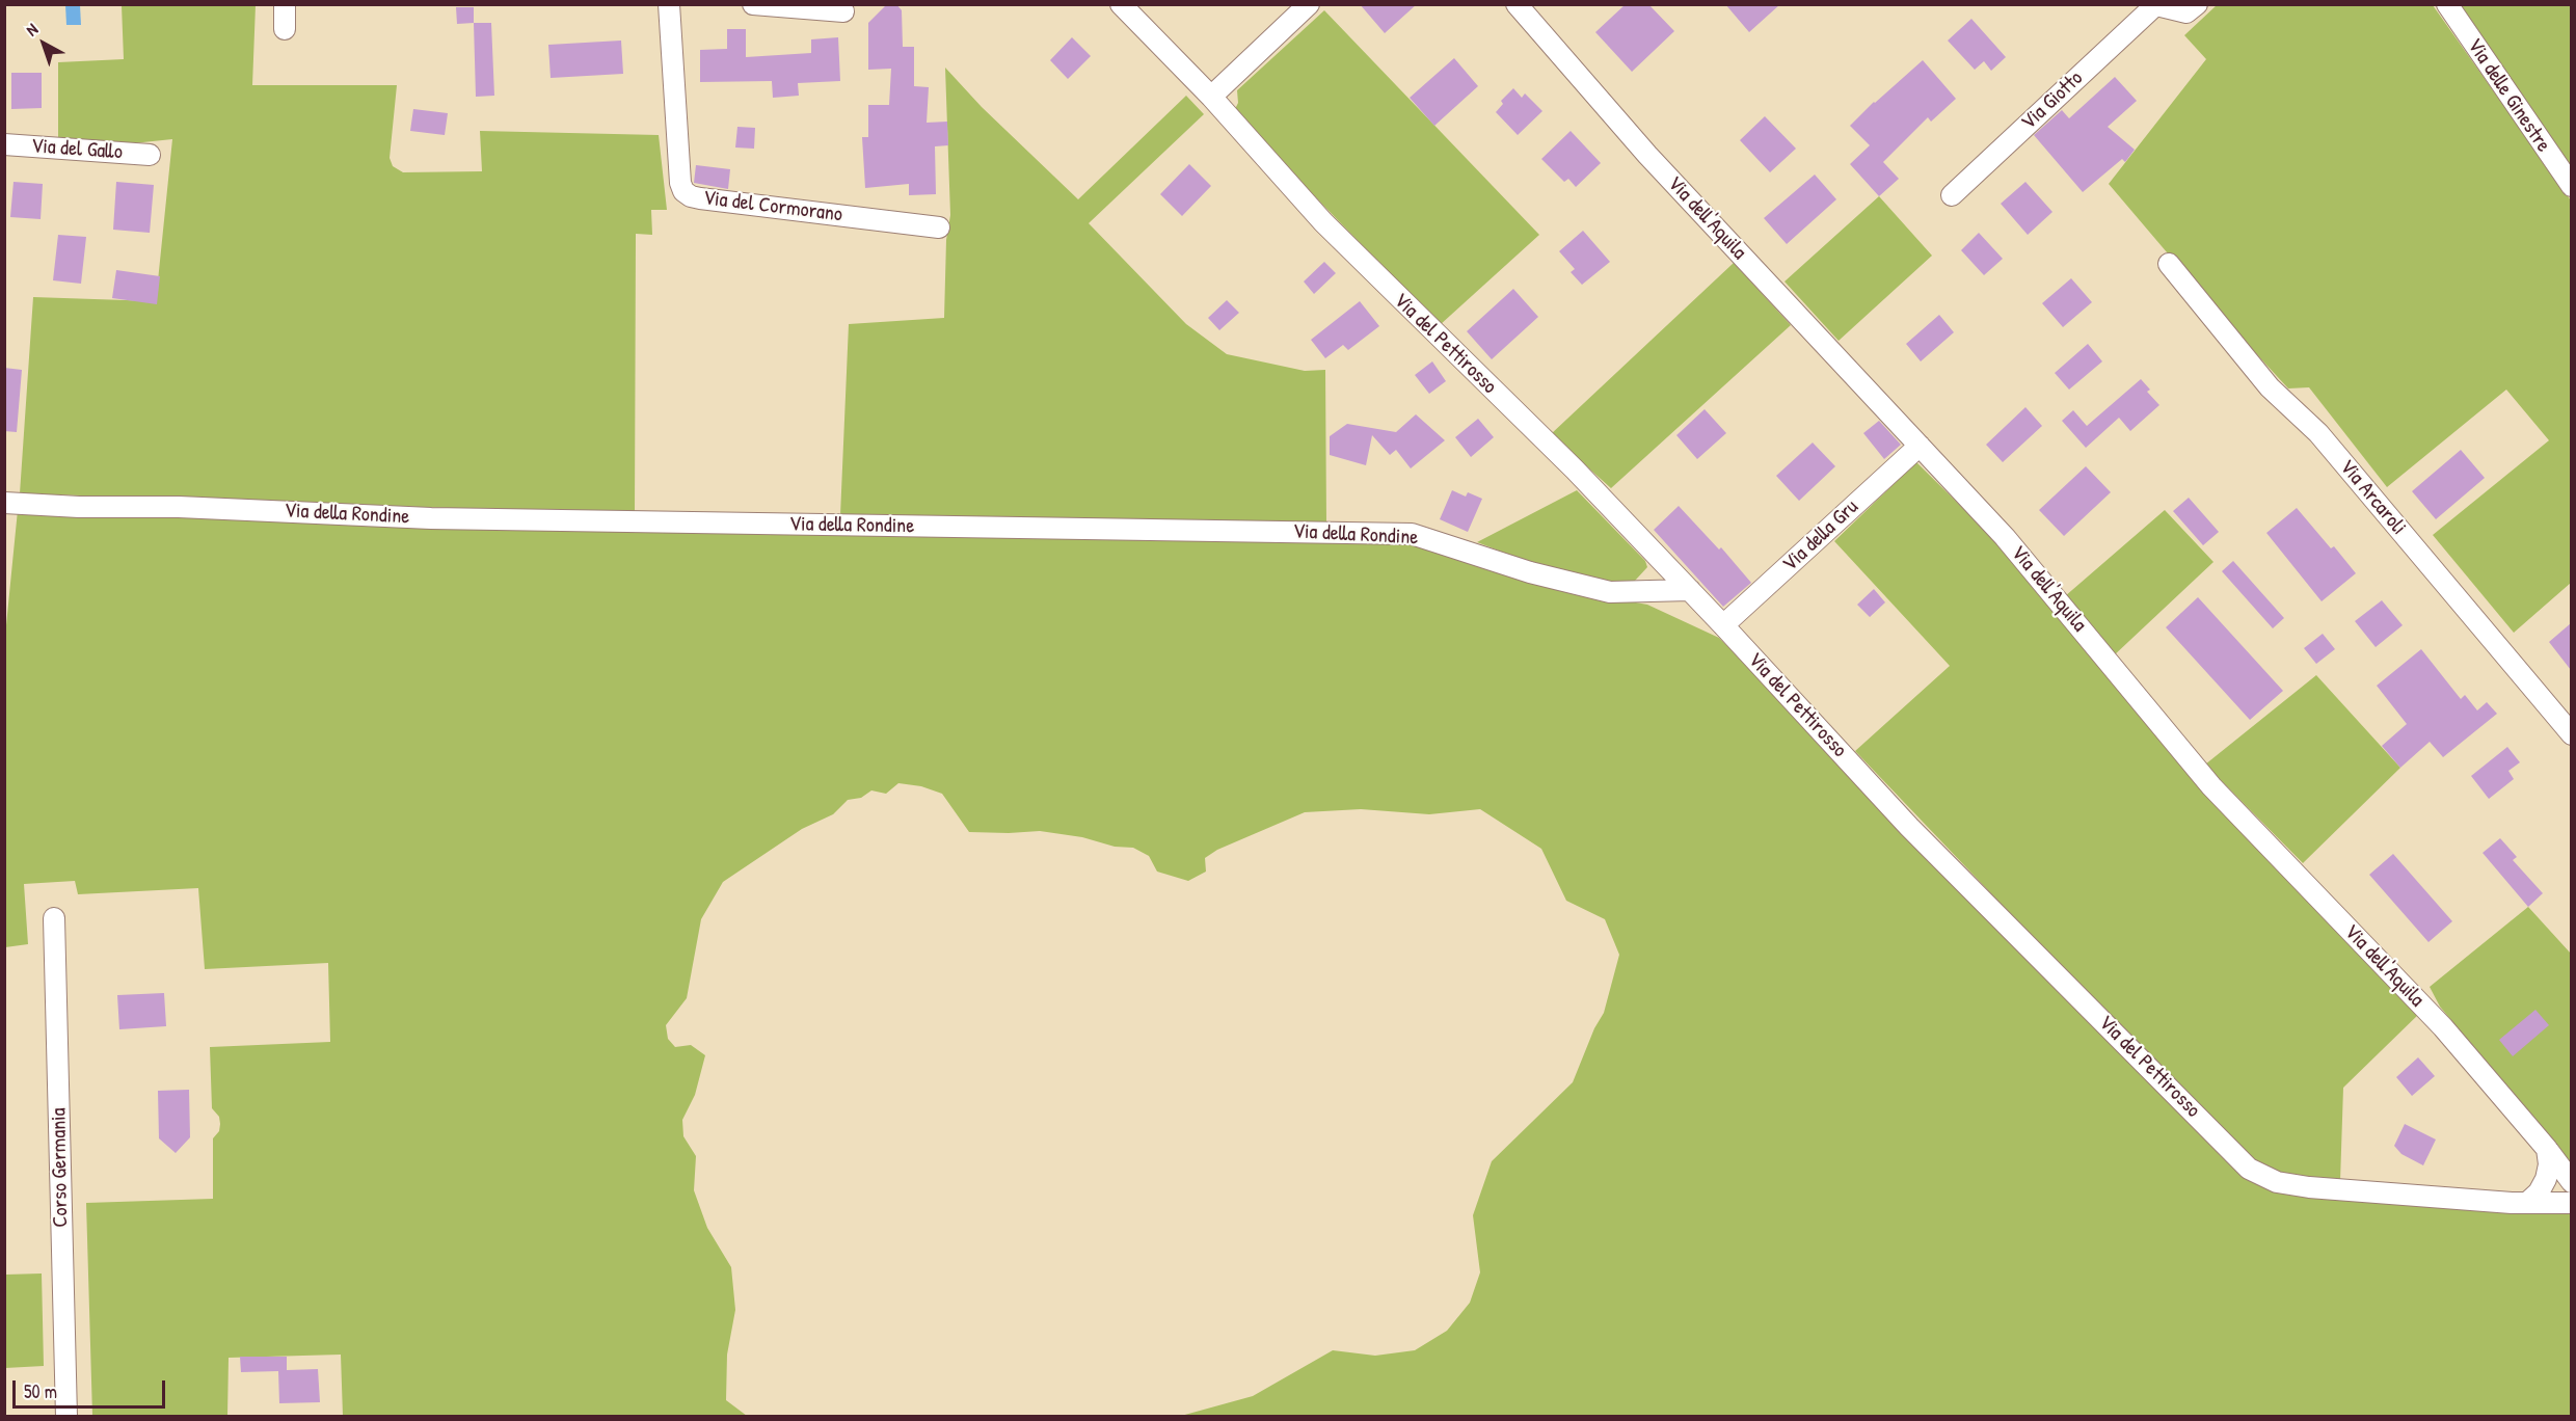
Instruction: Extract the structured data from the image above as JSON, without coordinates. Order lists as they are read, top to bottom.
{
  "streets": {
    "street": [
      "Via delle Ginestre",
      "Via Giotto",
      "Via del Gallo",
      "Via del Cormorano",
      "Via dell'Aquila",
      "Via del Pettirosso",
      "Via Arcaroli",
      "Via della Rondine",
      "Via della Gru",
      "Corso Germania"
    ]
  },
  "crossings": [
    ["Via dell'Aquila", "Via della Gru"],
    ["Via del Pettirosso", "Via della Rondine"],
    ["Via del Pettirosso", "Via della Gru"]
  ],
  "scale_bar": "50 m",
  "north": "top left"
}
